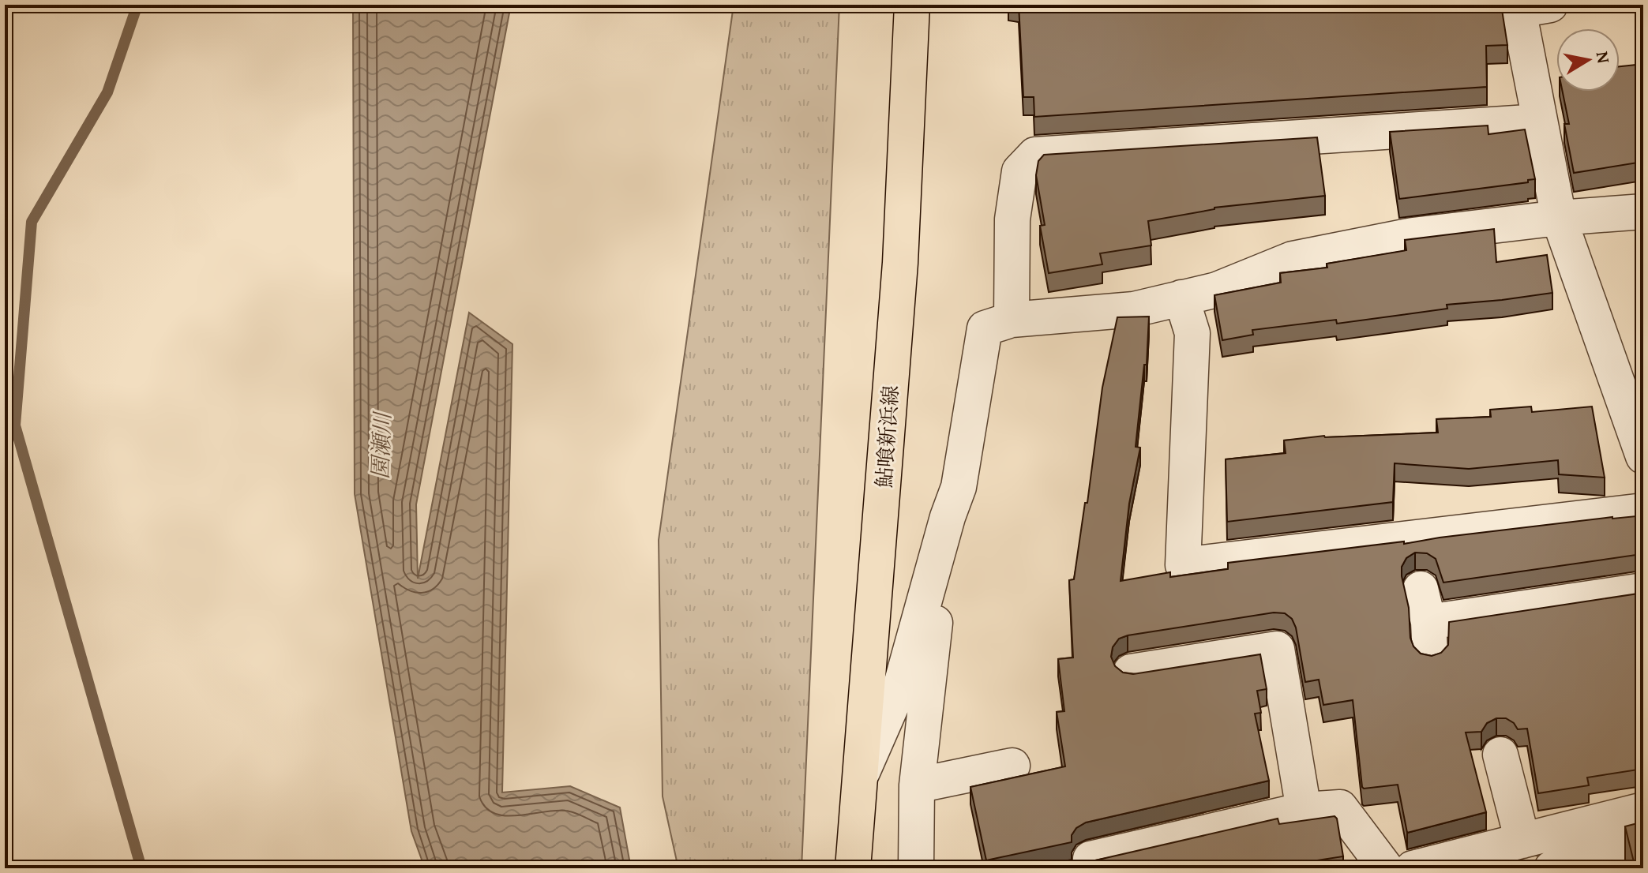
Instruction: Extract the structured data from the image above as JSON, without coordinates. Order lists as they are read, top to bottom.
{
  "streets": {
    "main road": ["鮎喰新浜線"]
  },
  "water": ["園瀬川"],
  "north": "right"
}
